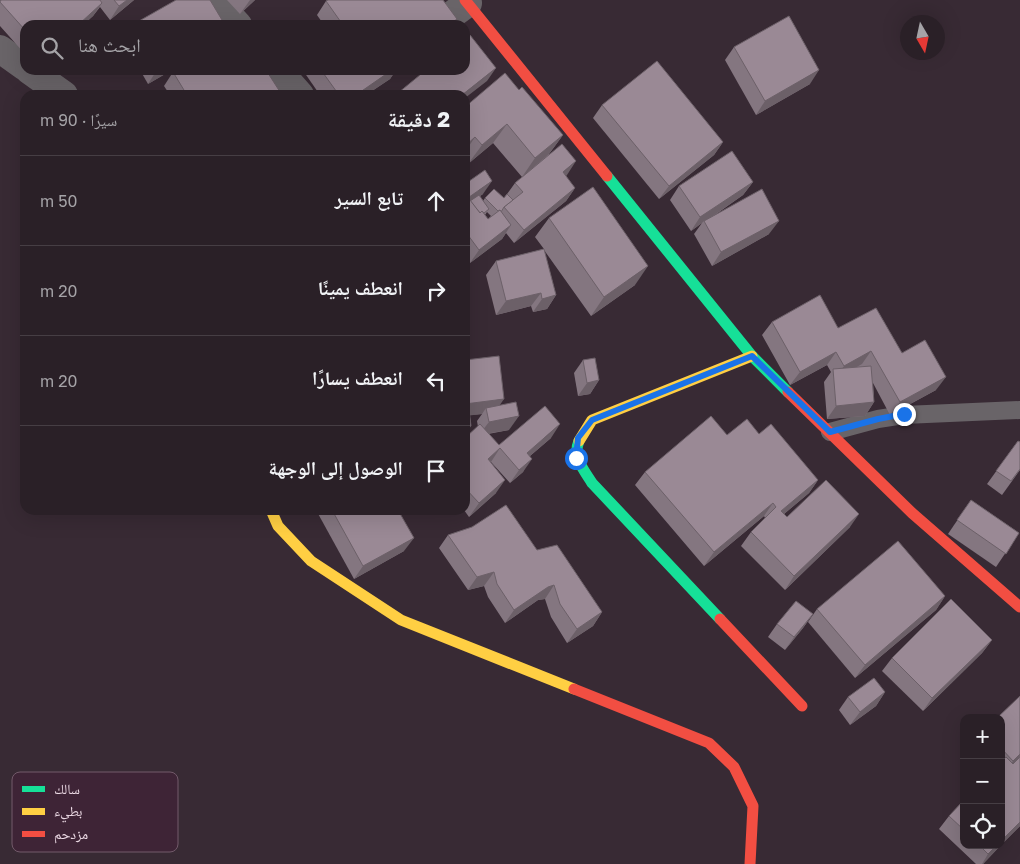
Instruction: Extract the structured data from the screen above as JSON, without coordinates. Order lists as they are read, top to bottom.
{
  "legend": ["سالك", "بطيء", "مزدحم"],
  "north": "bottom",
  "page": {
    "search": "ابحث هنا",
    "heading": ["2 دقيقة", "سيرًا · 90 m"],
    "list": [
      ["تابع السير", "50 m"],
      ["انعطف يمينًا", "20 m"],
      ["انعطف يسارًا", "20 m"],
      "الوصول إلى الوجهة"
    ],
    "map_buttons": ["+", "−"]
  }
}
